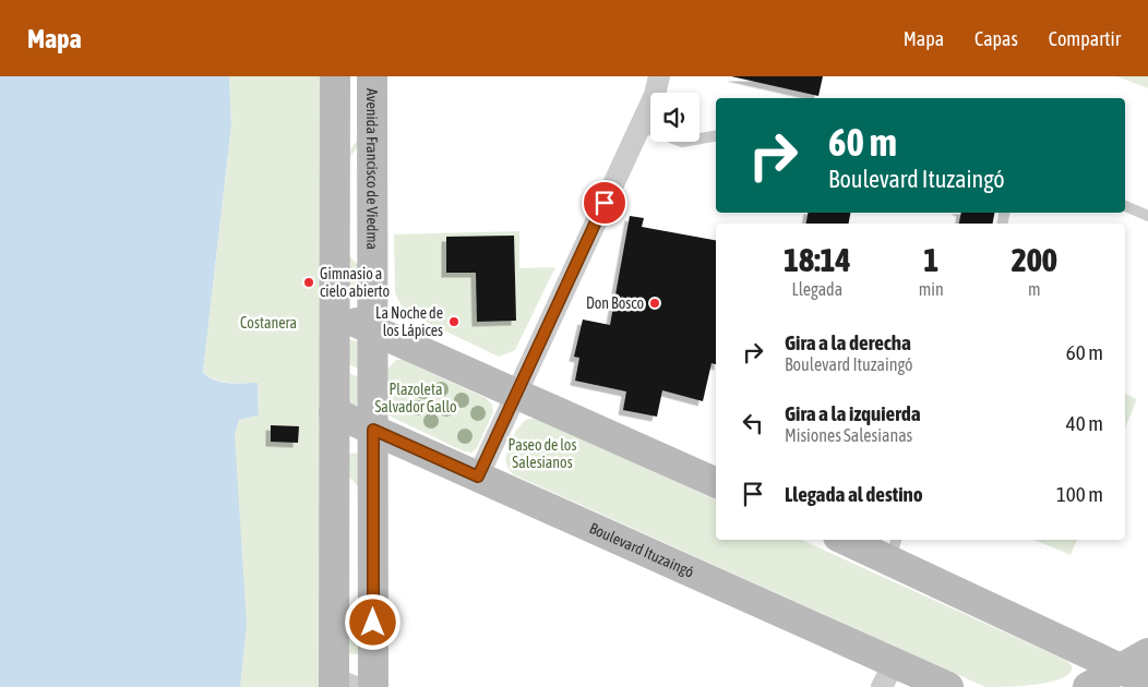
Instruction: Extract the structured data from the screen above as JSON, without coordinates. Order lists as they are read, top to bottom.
{
  "streets": {
    "main road": ["Avenida Francisco de Viedma", "Boulevard Ituzaingó"]
  },
  "crossings": [
    ["Avenida Francisco de Viedma", "Boulevard Ituzaingó"]
  ],
  "parks": ["Costanera", "Plazoleta Salvador Gallo", "Paseo de los Salesianos"],
  "places": ["Gimnasio a cielo abierto", "Don Bosco", "La Noche de los Lápices"],
  "page": {
    "header": "Mapa",
    "nav": ["Mapa", "Capas", "Compartir"],
    "turn": ["60 m", "Boulevard Ituzaingó"],
    "eta": [
      "18:14",
      "Llegada",
      "1",
      "min",
      "200",
      "m"
    ],
    "list": [
      {
        "name": "Gira a la derecha",
        "note": "Boulevard Ituzaingó",
        "value": "60 m"
      },
      {
        "name": "Gira a la izquierda",
        "note": "Misiones Salesianas",
        "value": "40 m"
      },
      {
        "name": "Llegada al destino",
        "value": "100 m"
      }
    ]
  }
}
